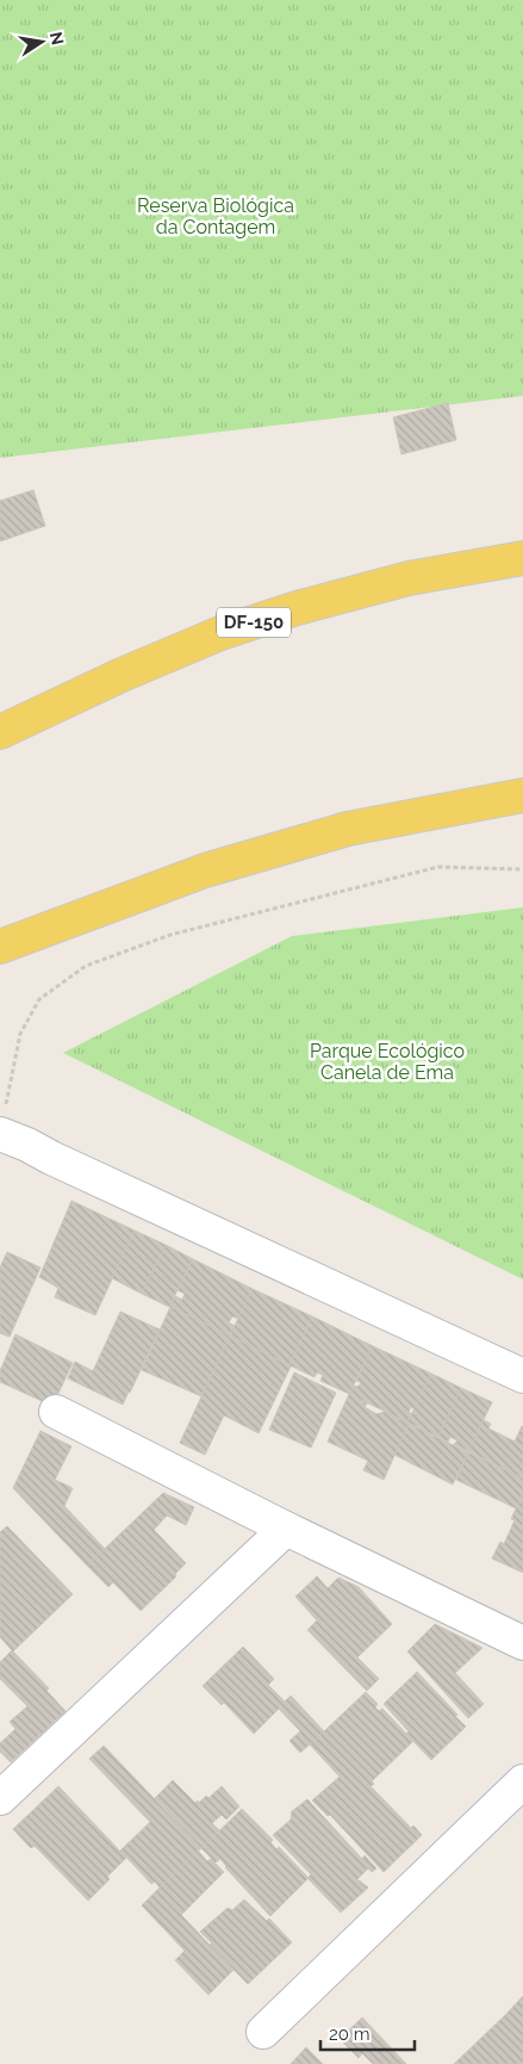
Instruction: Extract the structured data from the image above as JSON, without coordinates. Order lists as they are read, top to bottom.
{
  "streets": {
    "main road": ["DF-150"]
  },
  "parks": ["Reserva Biológica da Contagem", "Parque Ecológico Canela de Ema"],
  "scale_bar": "20 m",
  "north": "right"
}
